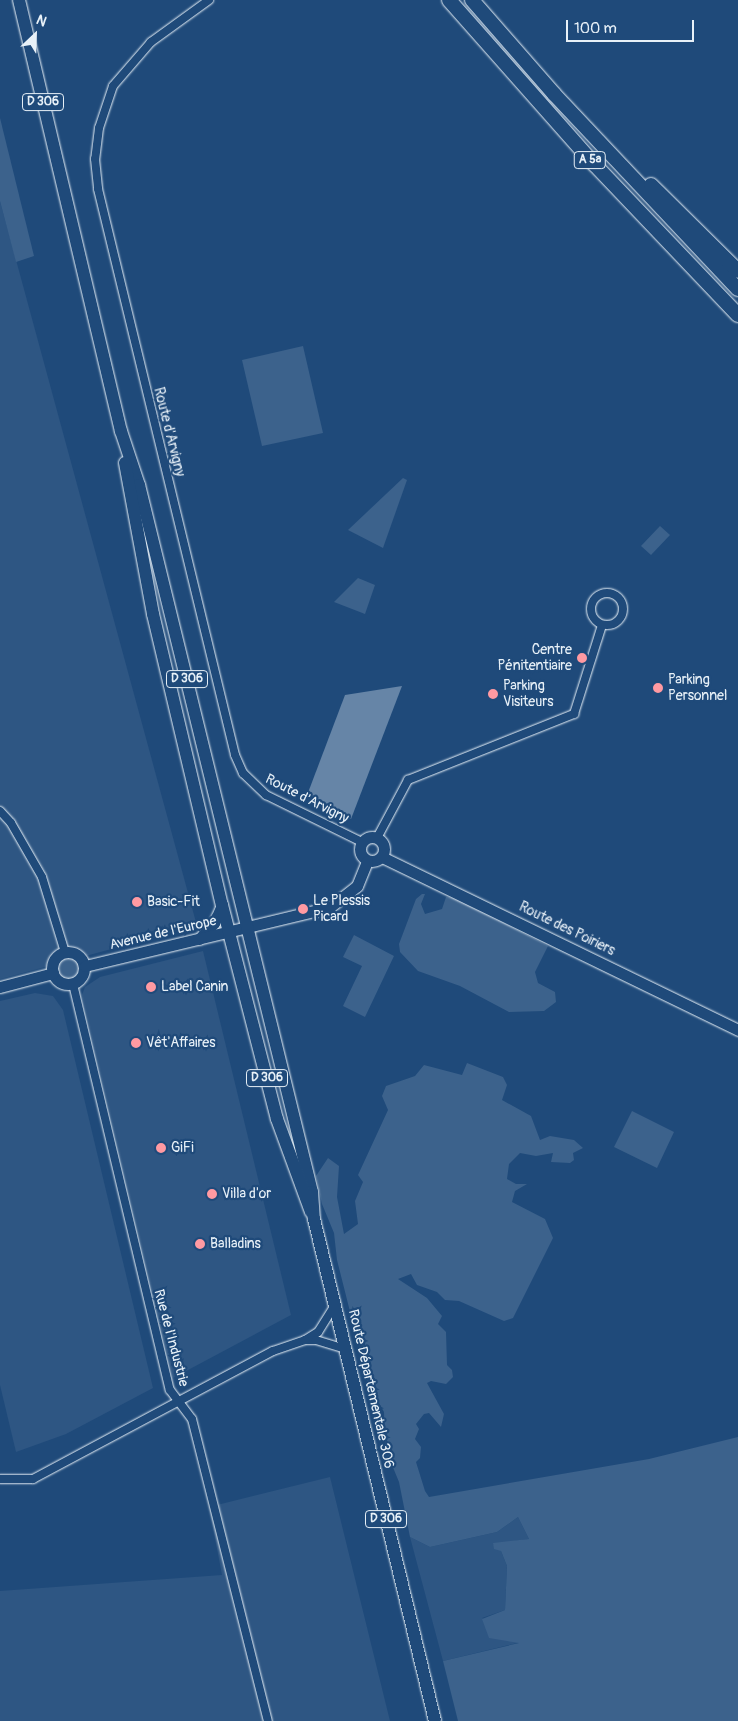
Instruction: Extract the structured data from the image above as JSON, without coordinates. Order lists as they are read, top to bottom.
{
  "streets": {
    "highway": ["A 5a"],
    "main road": ["D 306", "Route Départementale 306"],
    "street": [
      "Route d'Arvigny",
      "Route des Poiriers",
      "Avenue de l'Europe",
      "Rue de l'Industrie"
    ]
  },
  "crossings": [
    ["D 306", "Avenue de l'Europe"],
    ["D 306", "Route Départementale 306"],
    ["Route d'Arvigny", "Route des Poiriers"],
    ["Route d'Arvigny", "Avenue de l'Europe"],
    ["Route des Poiriers", "Avenue de l'Europe"],
    ["Avenue de l'Europe", "Rue de l'Industrie"],
    ["Avenue de l'Europe", "Route Départementale 306"]
  ],
  "places": [
    "Centre Pénitentiaire",
    "Parking Personnel",
    "Parking Visiteurs",
    "Basic-Fit",
    "Le Plessis Picard",
    "Label Canin",
    "Vêt'Affaires",
    "GiFi",
    "Villa d'or",
    "Balladins"
  ],
  "scale_bar": "100 m",
  "north": "top right"
}
